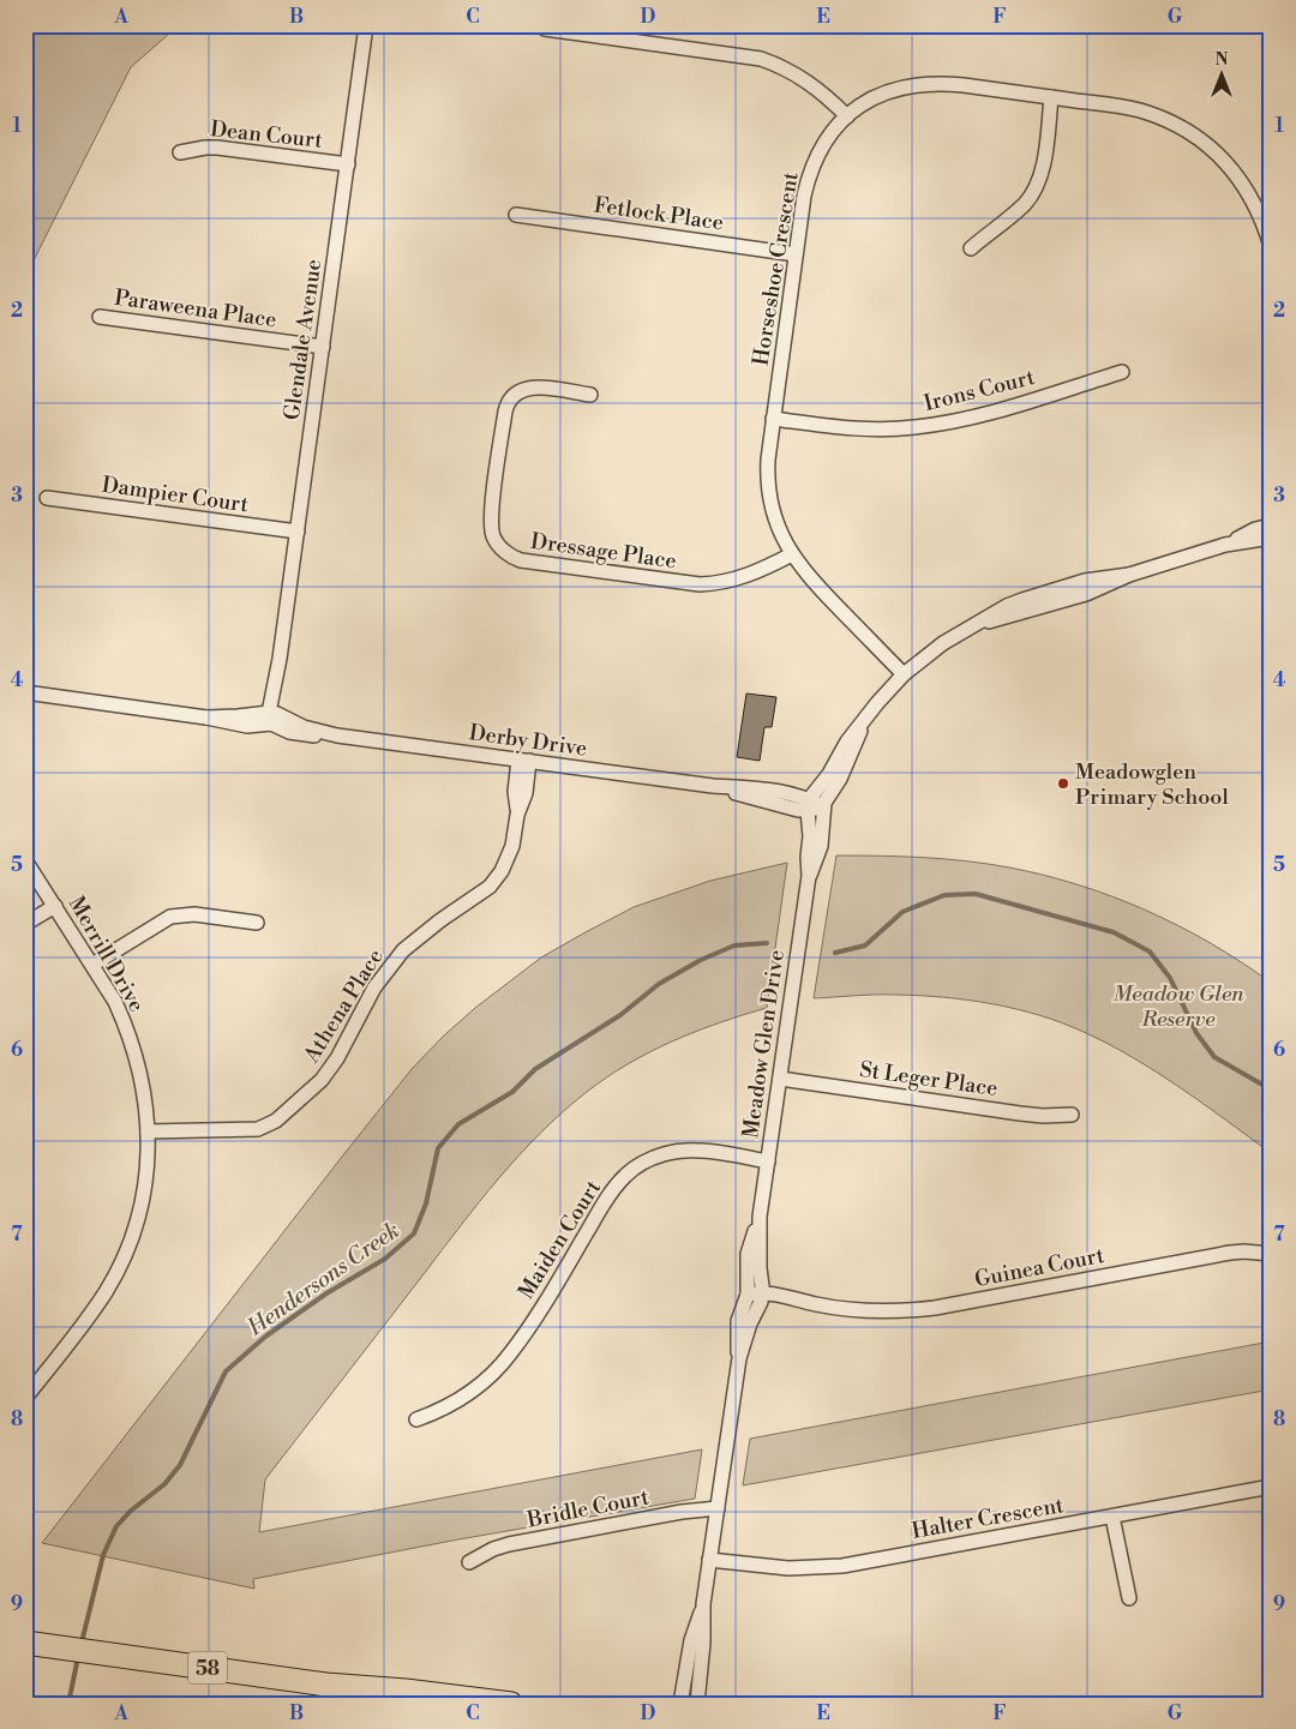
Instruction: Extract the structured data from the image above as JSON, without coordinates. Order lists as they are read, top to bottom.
{
  "streets": {
    "main road": ["58"],
    "street": [
      "Dean Court",
      "Fetlock Place",
      "Horseshoe Crescent",
      "Paraweena Place",
      "Glendale Avenue",
      "Irons Court",
      "Dampier Court",
      "Dressage Place",
      "Derby Drive",
      "Merrill Drive",
      "Athena Place",
      "Meadow Glen Drive",
      "St Leger Place",
      "Maiden Court",
      "Guinea Court",
      "Bridle Court",
      "Halter Crescent"
    ]
  },
  "crossings": [
    ["Dean Court", "Glendale Avenue"],
    ["Fetlock Place", "Horseshoe Crescent"],
    ["Horseshoe Crescent", "Irons Court"],
    ["Horseshoe Crescent", "Dressage Place"],
    ["Horseshoe Crescent", "Meadow Glen Drive"],
    ["Paraweena Place", "Glendale Avenue"],
    ["Glendale Avenue", "Dampier Court"],
    ["Glendale Avenue", "Derby Drive"],
    ["Derby Drive", "Athena Place"],
    ["Derby Drive", "Meadow Glen Drive"],
    ["Merrill Drive", "Athena Place"],
    ["Meadow Glen Drive", "St Leger Place"],
    ["Meadow Glen Drive", "Maiden Court"],
    ["Meadow Glen Drive", "Guinea Court"],
    ["Meadow Glen Drive", "Bridle Court"],
    ["Meadow Glen Drive", "Halter Crescent"]
  ],
  "water": ["Hendersons Creek"],
  "parks": ["Meadow Glen Reserve"],
  "places": ["Meadowglen Primary School"],
  "north": "top",
  "grid": {
    "columns": [
      "A",
      "B",
      "C",
      "D",
      "E",
      "F",
      "G"
    ],
    "rows": [
      "1",
      "2",
      "3",
      "4",
      "5",
      "6",
      "7",
      "8",
      "9"
    ]
  }
}
